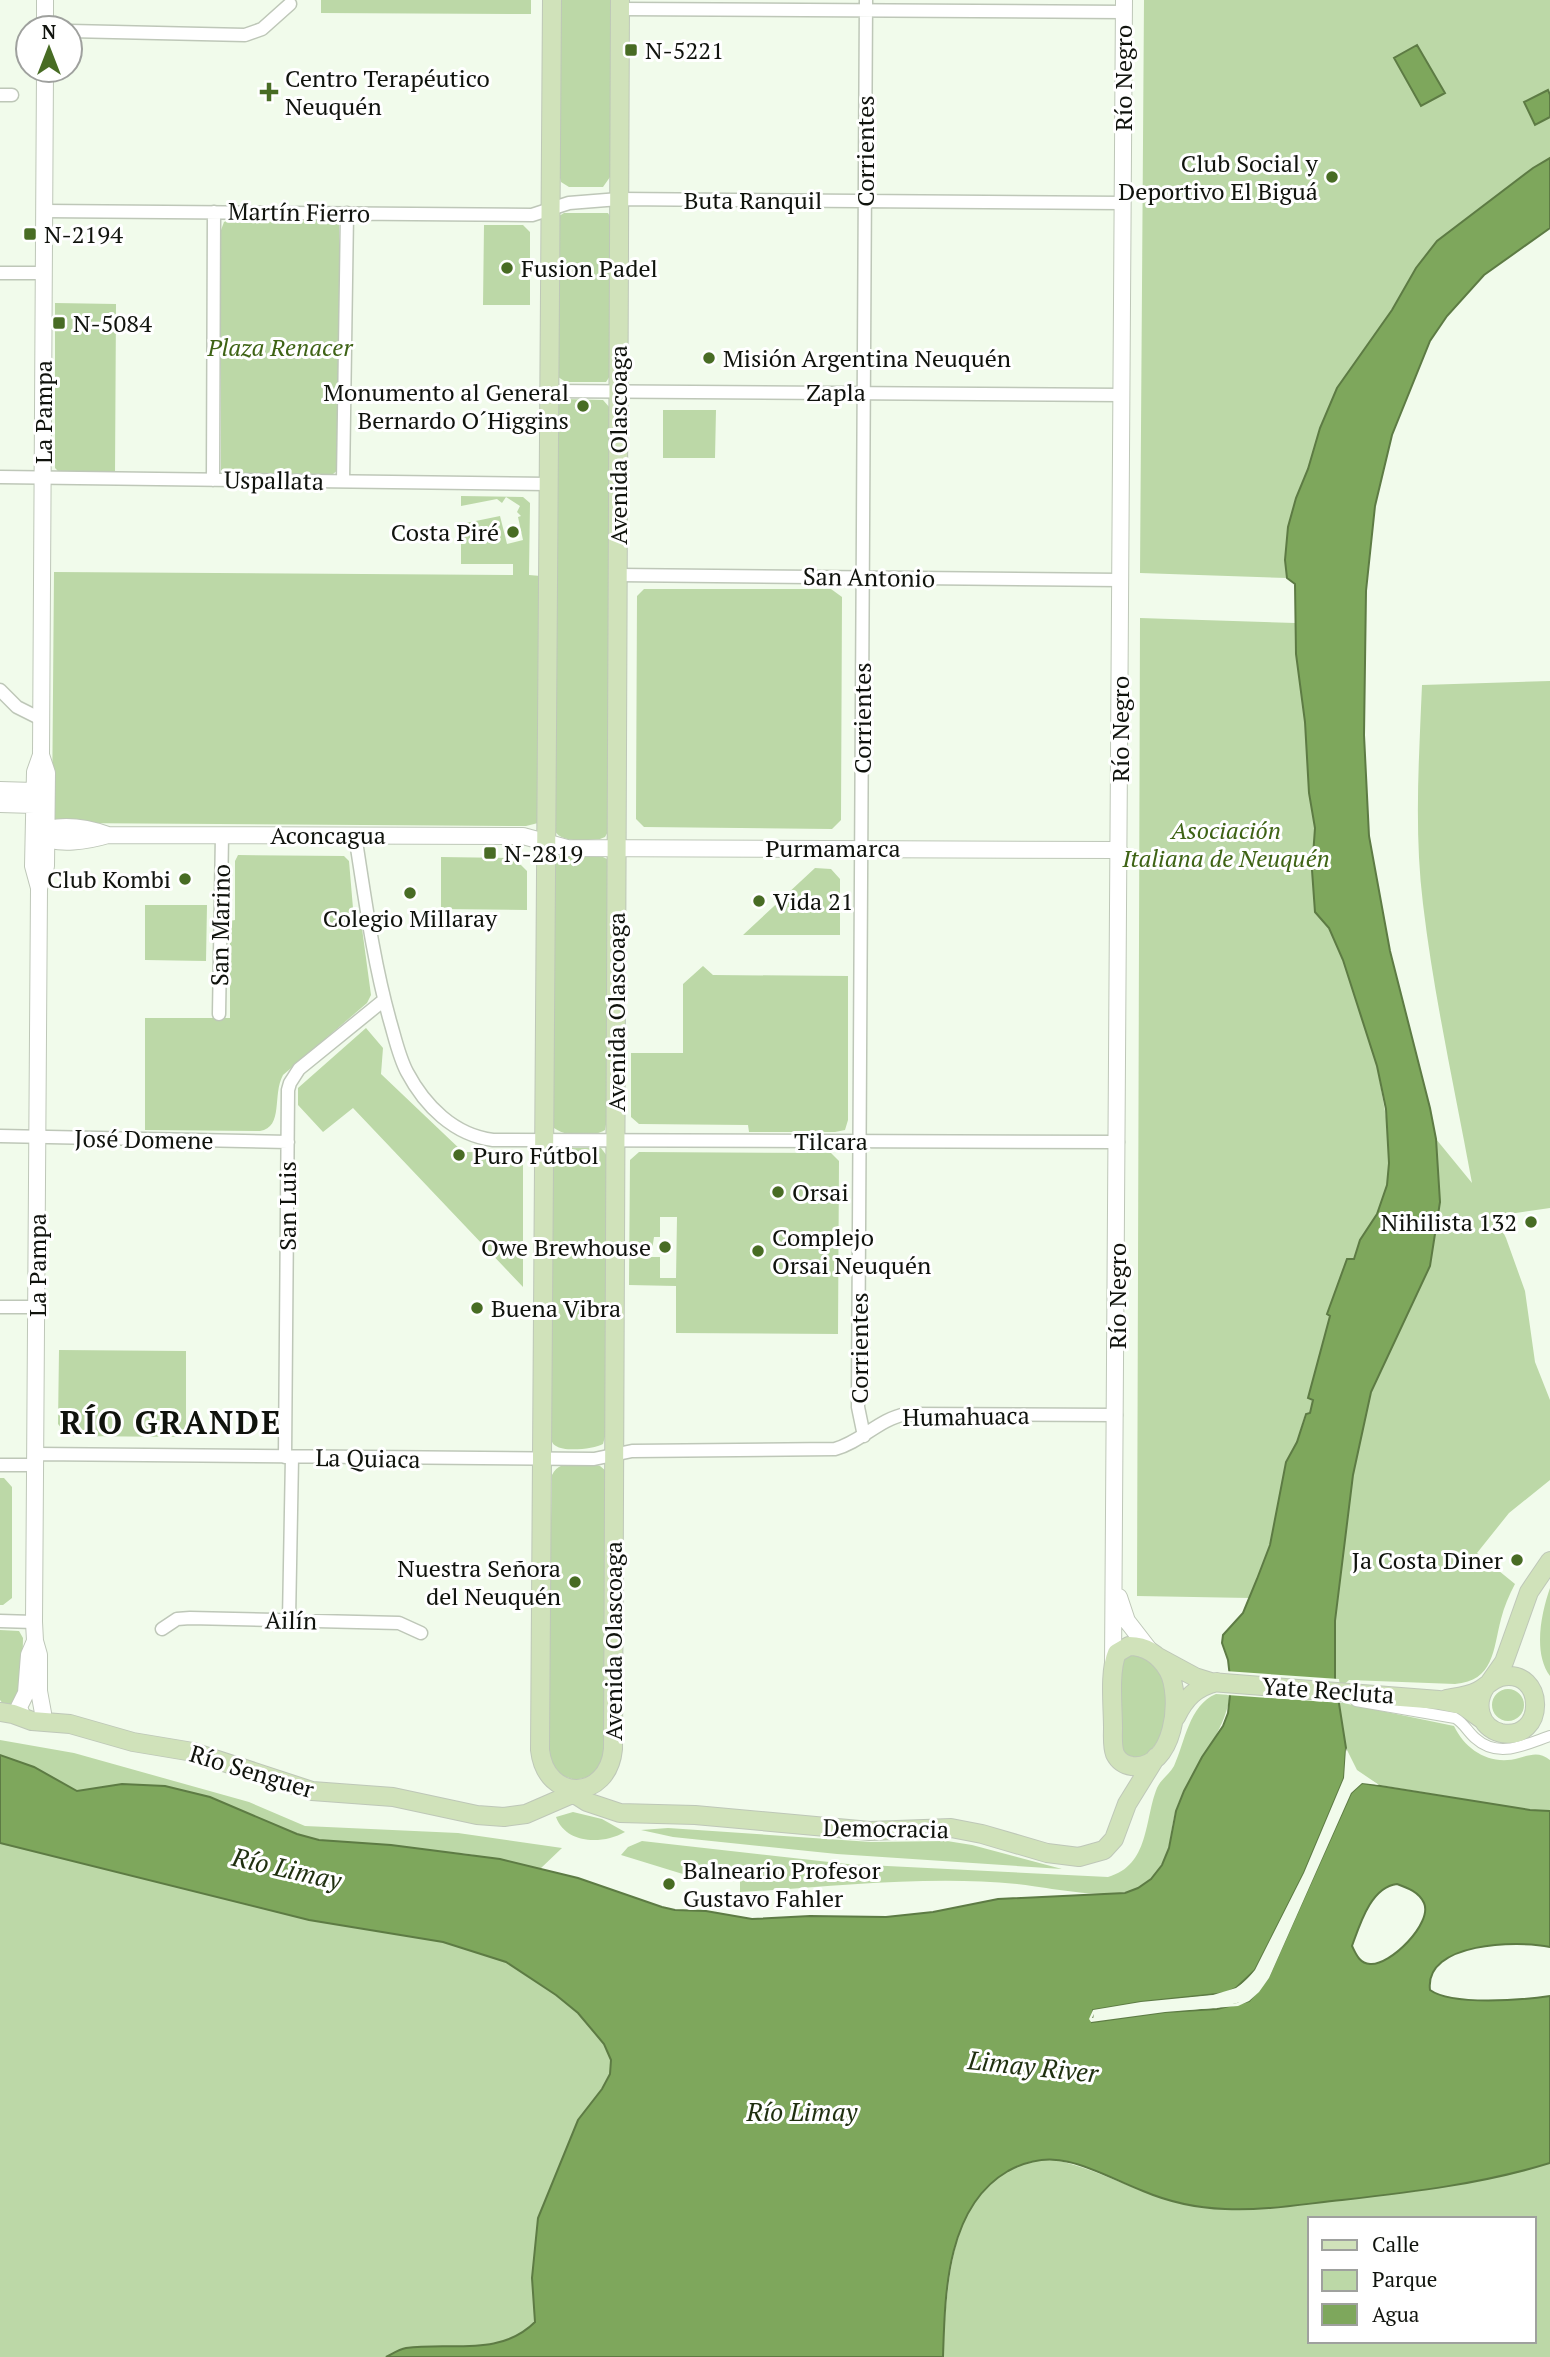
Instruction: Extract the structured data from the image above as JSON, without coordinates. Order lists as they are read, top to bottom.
{
  "streets": {
    "main road": [
      "Río Negro",
      "Avenida Olascoaga",
      "Yate Recluta",
      "Río Senguer",
      "Democracia"
    ],
    "street": [
      "Corrientes",
      "Buta Ranquil",
      "Martín Fierro",
      "Zapla",
      "La Pampa",
      "Uspallata",
      "San Antonio",
      "Aconcagua",
      "Purmamarca",
      "San Marino",
      "José Domene",
      "Tilcara",
      "San Luis",
      "Humahuaca",
      "La Quiaca",
      "Ailín"
    ]
  },
  "crossings": [
    ["Río Negro", "Buta Ranquil"],
    ["Río Negro", "Zapla"],
    ["Río Negro", "San Antonio"],
    ["Río Negro", "Purmamarca"],
    ["Río Negro", "Tilcara"],
    ["Río Negro", "Humahuaca"],
    ["Río Negro", "Yate Recluta"],
    ["Río Negro", "Democracia"],
    ["Corrientes", "Buta Ranquil"],
    ["Corrientes", "Zapla"],
    ["Corrientes", "San Antonio"],
    ["Corrientes", "Purmamarca"],
    ["Corrientes", "Tilcara"],
    ["Corrientes", "Humahuaca"],
    ["Buta Ranquil", "Martín Fierro"],
    ["Buta Ranquil", "Avenida Olascoaga"],
    ["Martín Fierro", "La Pampa"],
    ["Zapla", "Avenida Olascoaga"],
    ["La Pampa", "Uspallata"],
    ["La Pampa", "Aconcagua"],
    ["La Pampa", "José Domene"],
    ["La Pampa", "La Quiaca"],
    ["La Pampa", "Río Senguer"],
    ["Avenida Olascoaga", "San Antonio"],
    ["Avenida Olascoaga", "Purmamarca"],
    ["Avenida Olascoaga", "Tilcara"],
    ["Avenida Olascoaga", "Humahuaca"],
    ["Avenida Olascoaga", "La Quiaca"],
    ["Avenida Olascoaga", "Río Senguer"],
    ["Avenida Olascoaga", "Democracia"],
    ["Aconcagua", "Purmamarca"],
    ["Aconcagua", "San Marino"],
    ["Aconcagua", "Tilcara"],
    ["José Domene", "San Luis"],
    ["Tilcara", "San Luis"],
    ["San Luis", "La Quiaca"],
    ["San Luis", "Ailín"],
    ["Humahuaca", "La Quiaca"],
    ["Río Senguer", "Democracia"]
  ],
  "districts": ["RÍO GRANDE"],
  "water": ["Río Limay", "Limay River"],
  "parks": ["Plaza Renacer", "Asociación Italiana de Neuquén"],
  "places": {
    "transit": [
      "N-5221",
      "N-2194",
      "N-5084",
      "N-2819"
    ],
    "health": ["Centro Terapéutico Neuquén"],
    "other": [
      "Club Social y Deportivo El Biguá",
      "Fusion Padel",
      "Misión Argentina Neuquén",
      "Monumento al General Bernardo O´Higgins",
      "Costa Piré",
      "Club Kombi",
      "Colegio Millaray",
      "Vida 21",
      "Puro Fútbol",
      "Orsai",
      "Nihilista 132",
      "Owe Brewhouse",
      "Complejo Orsai Neuquén",
      "Buena Vibra",
      "Ja Costa Diner",
      "Nuestra Señora del Neuquén",
      "Balneario Profesor Gustavo Fahler"
    ]
  },
  "legend": ["Calle", "Parque", "Agua"],
  "north": "top"
}
